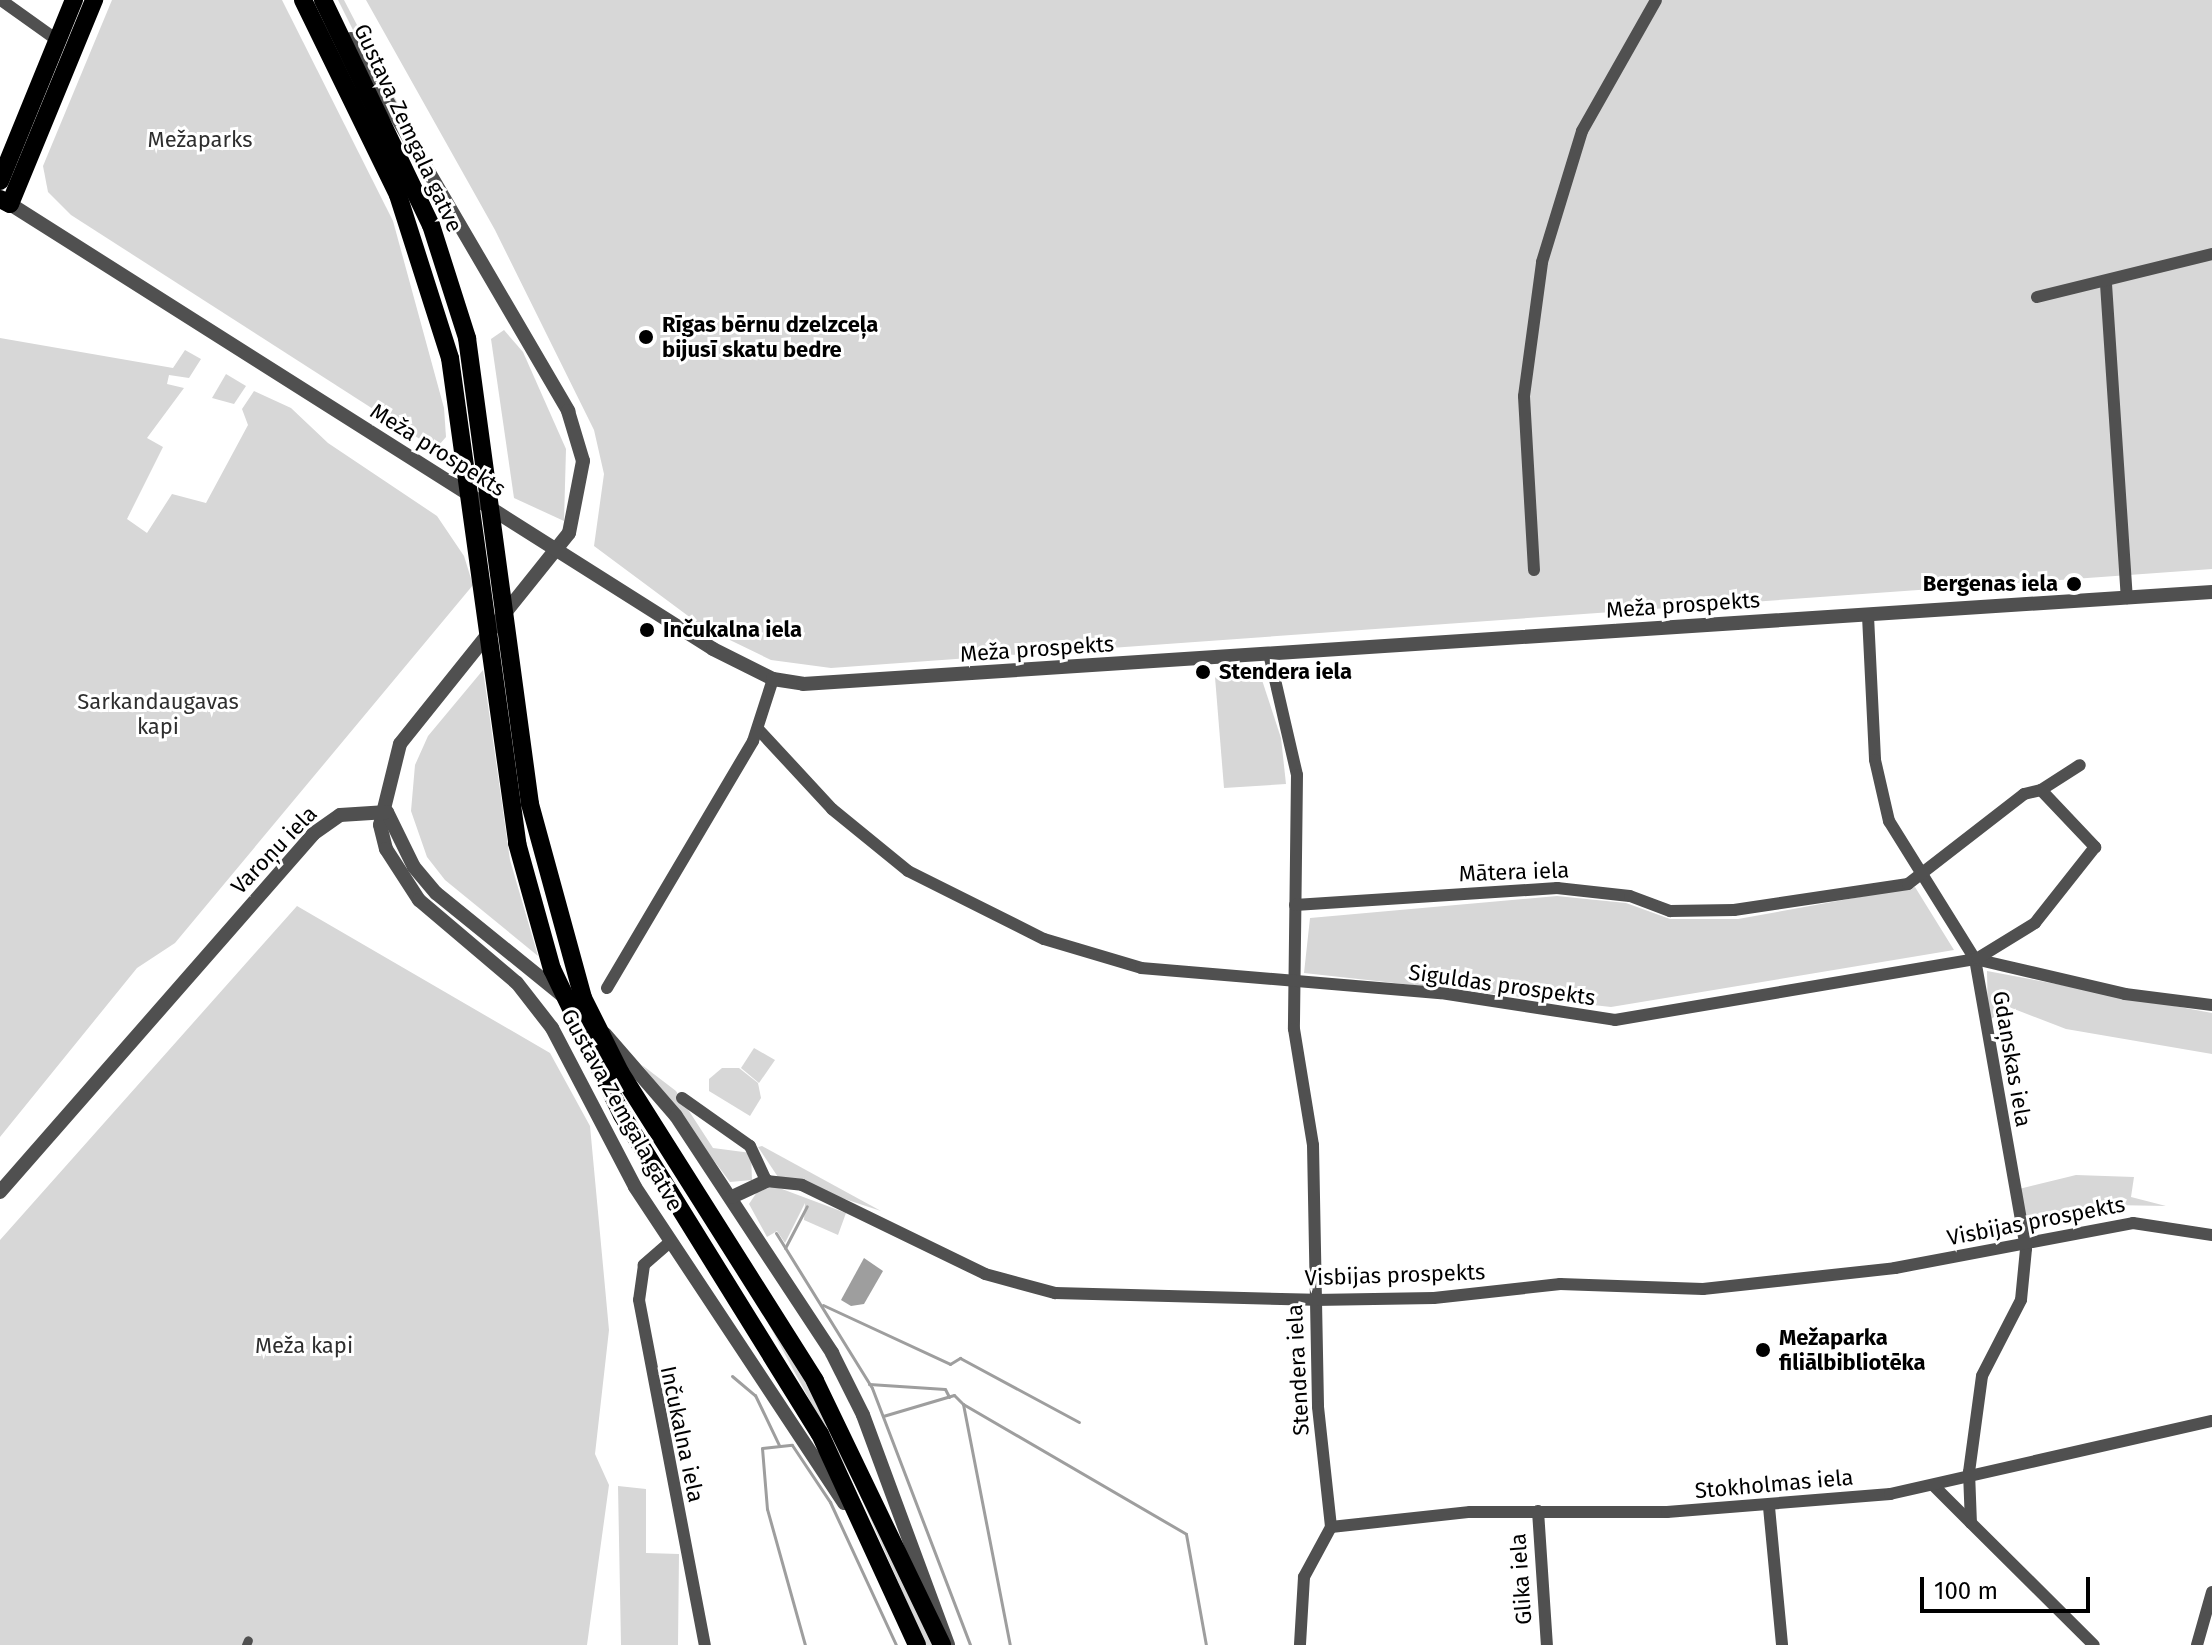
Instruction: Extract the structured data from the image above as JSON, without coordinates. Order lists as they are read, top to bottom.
{
  "streets": {
    "main road": ["Gustava Zemgala gatve"],
    "street": [
      "Meža prospekts",
      "Varoņu iela",
      "Mātera iela",
      "Siguldas prospekts",
      "Gdaņskas iela",
      "Visbijas prospekts",
      "Stendera iela",
      "Inčukalna iela",
      "Stokholmas iela",
      "Glika iela"
    ]
  },
  "crossings": [
    ["Gustava Zemgala gatve", "Varoņu iela"],
    ["Gustava Zemgala gatve", "Inčukalna iela"],
    ["Meža prospekts", "Gdaņskas iela"],
    ["Meža prospekts", "Stendera iela"],
    ["Mātera iela", "Gdaņskas iela"],
    ["Mātera iela", "Stendera iela"],
    ["Siguldas prospekts", "Gdaņskas iela"],
    ["Siguldas prospekts", "Stendera iela"],
    ["Gdaņskas iela", "Visbijas prospekts"],
    ["Gdaņskas iela", "Stokholmas iela"],
    ["Visbijas prospekts", "Stendera iela"],
    ["Stendera iela", "Stokholmas iela"],
    ["Stokholmas iela", "Glika iela"]
  ],
  "parks": ["Mežaparks", "Sarkandaugavas kapi", "Meža kapi"],
  "places": [
    "Rīgas bērnu dzelzceļa bijusī skatu bedre",
    "Bergenas iela",
    "Inčukalna iela",
    "Stendera iela",
    "Mežaparka filiālbibliotēka"
  ],
  "scale_bar": "100 m"
}
